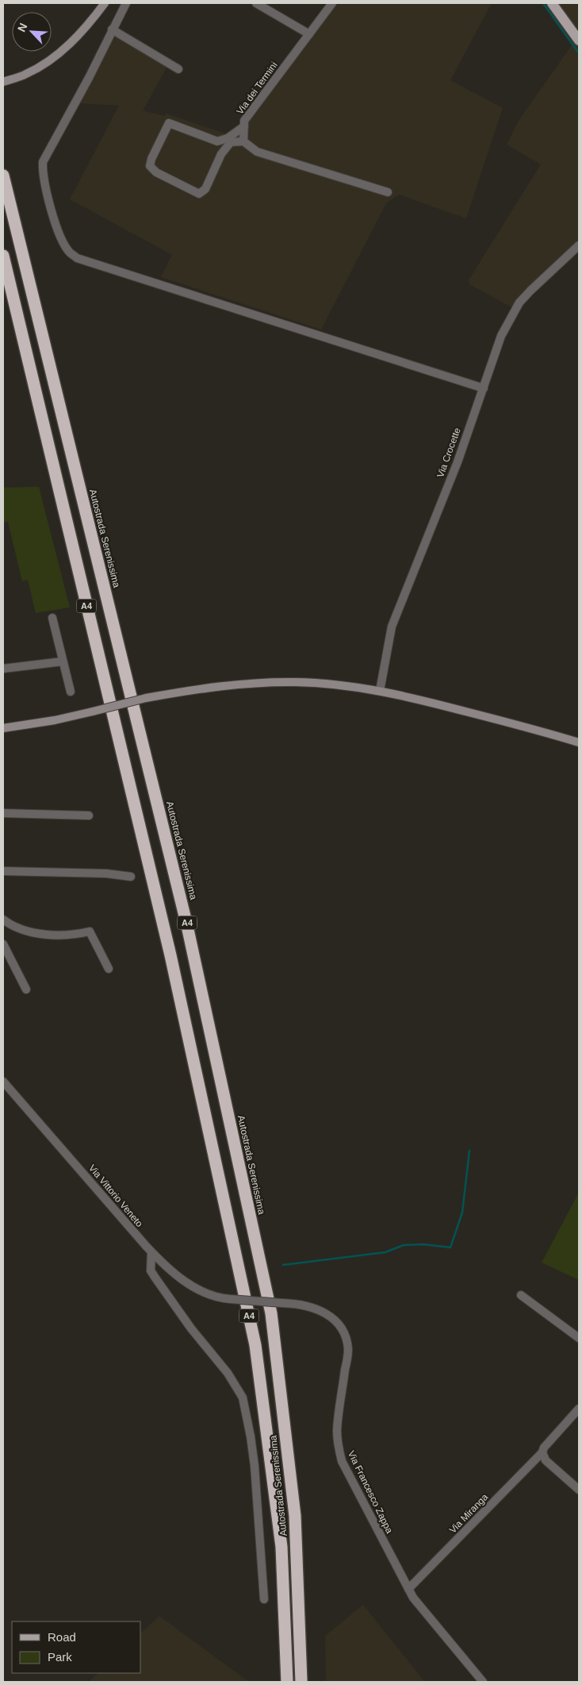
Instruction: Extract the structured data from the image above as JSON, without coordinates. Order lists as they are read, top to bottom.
{
  "streets": {
    "highway": ["Autostrada Serenissima", "A4"],
    "street": [
      "Via dei Termini",
      "Via Crocette",
      "Via Vittorio Veneto",
      "Via Francesco Zappa",
      "Via Miranga"
    ]
  },
  "crossings": [
    ["Via Vittorio Veneto", "Via Francesco Zappa"],
    ["Via Francesco Zappa", "Via Miranga"]
  ],
  "legend": ["Road", "Park"],
  "north": "top left"
}
